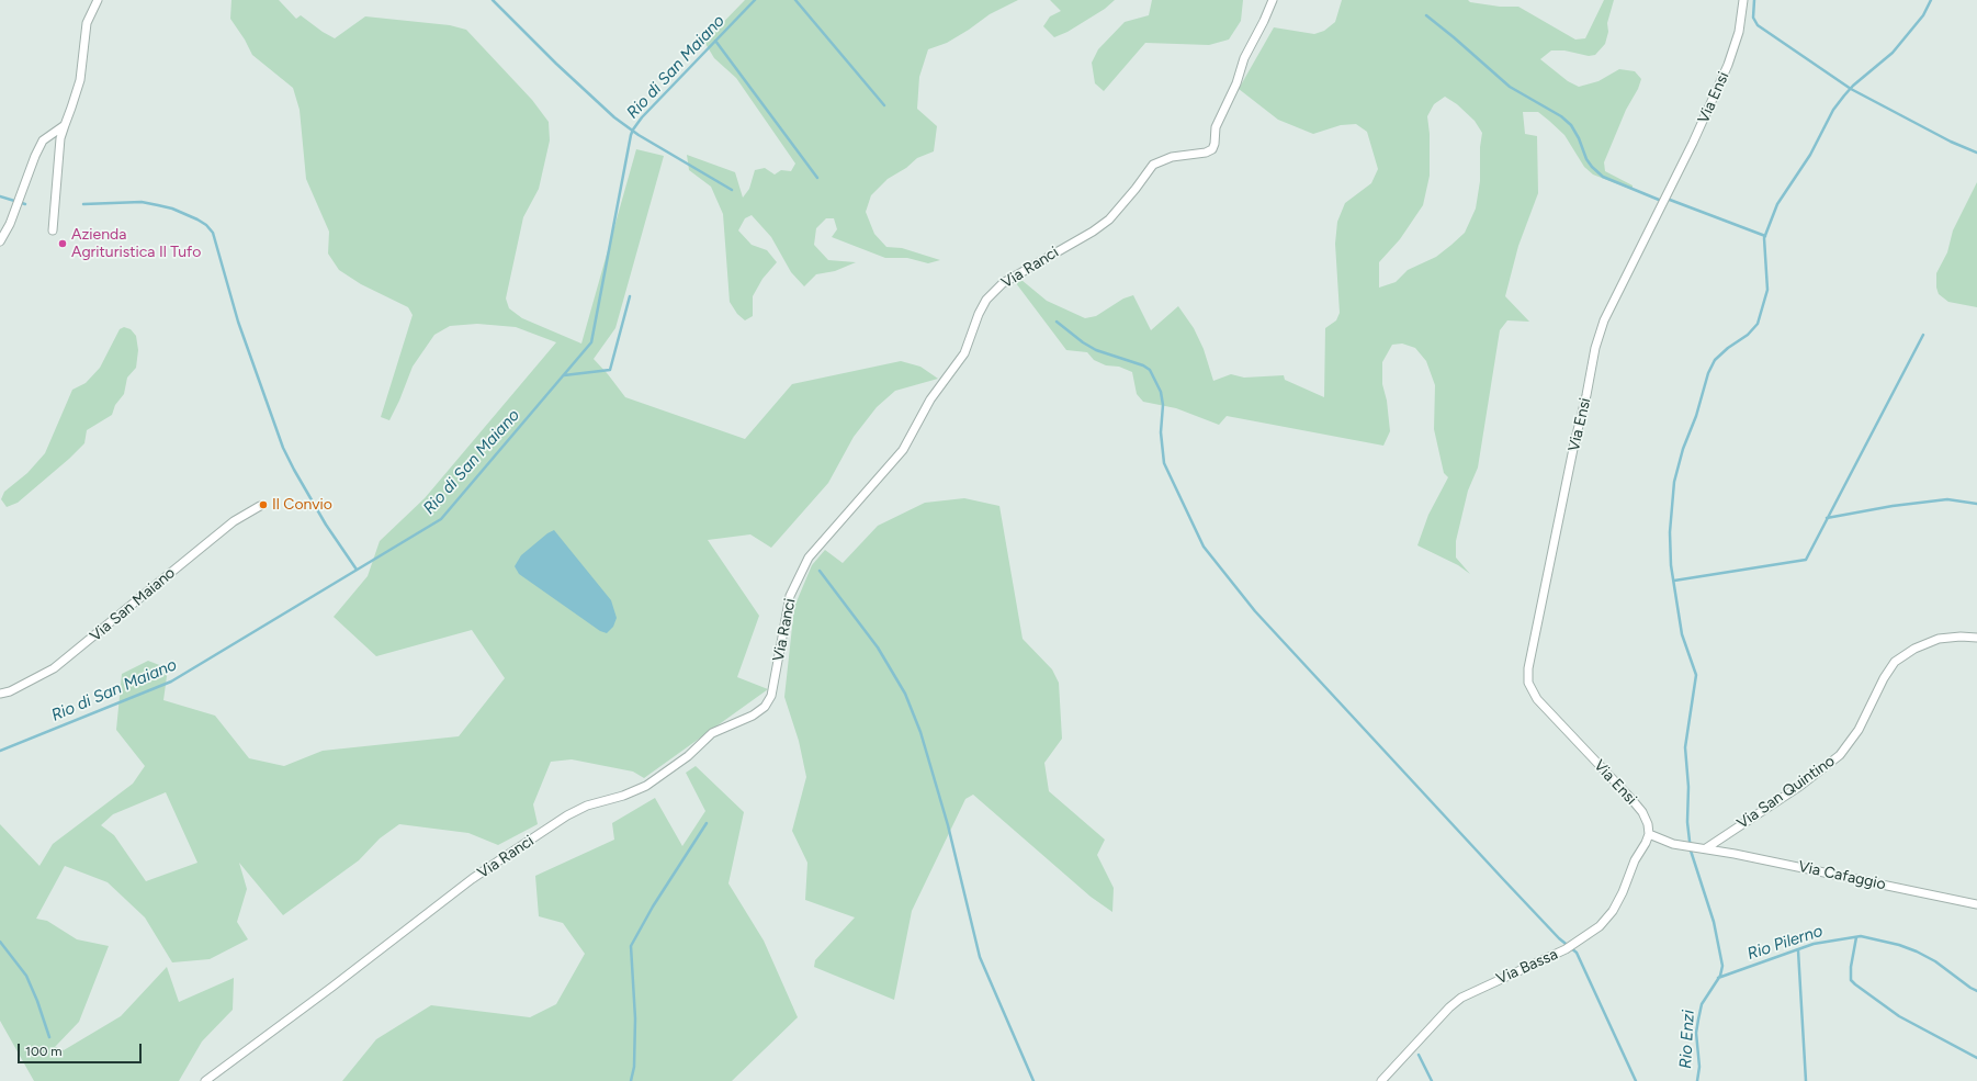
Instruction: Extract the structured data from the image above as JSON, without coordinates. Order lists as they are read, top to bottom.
{
  "streets": {
    "street": [
      "Via Ensi",
      "Via Ranci",
      "Via San Maiano",
      "Via San Quintino",
      "Via Cafaggio",
      "Via Bassa"
    ]
  },
  "crossings": [
    ["Via Ensi", "Via Bassa"],
    ["Via San Quintino", "Via Cafaggio"]
  ],
  "water": ["Rio di San Maiano", "Rio Pilerno", "Rio Enzi"],
  "places": ["Azienda Agrituristica Il Tufo", "Il Convio"],
  "scale_bar": "100 m"
}
